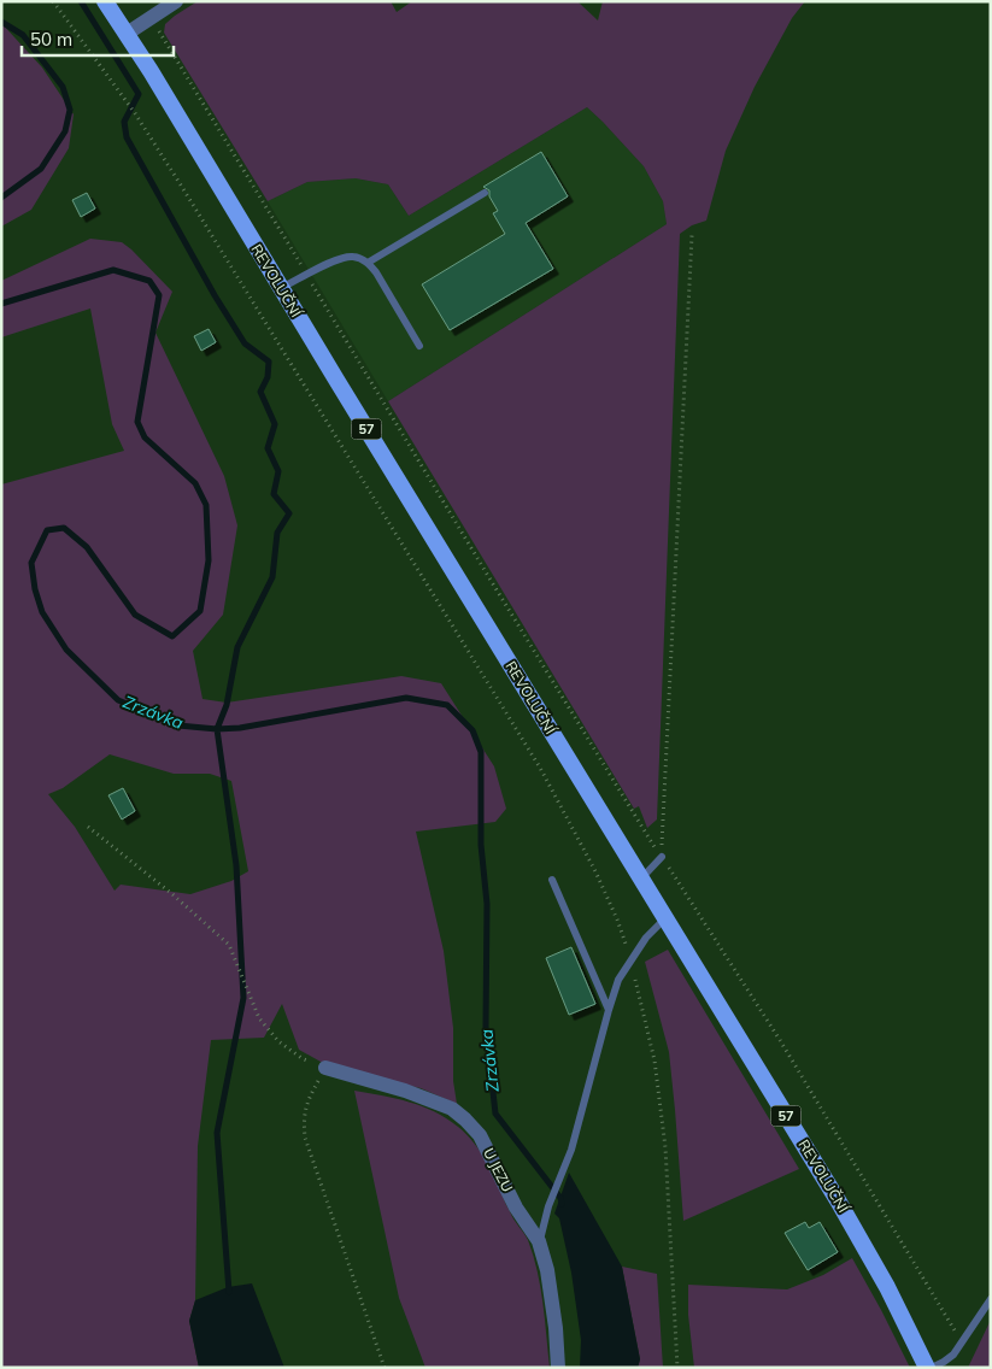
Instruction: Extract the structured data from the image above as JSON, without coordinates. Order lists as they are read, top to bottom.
{
  "streets": {
    "main road": ["REVOLUČNÍ", "57"],
    "street": ["U JEZU"]
  },
  "water": ["Zrzávka"],
  "scale_bar": "50 m"
}
